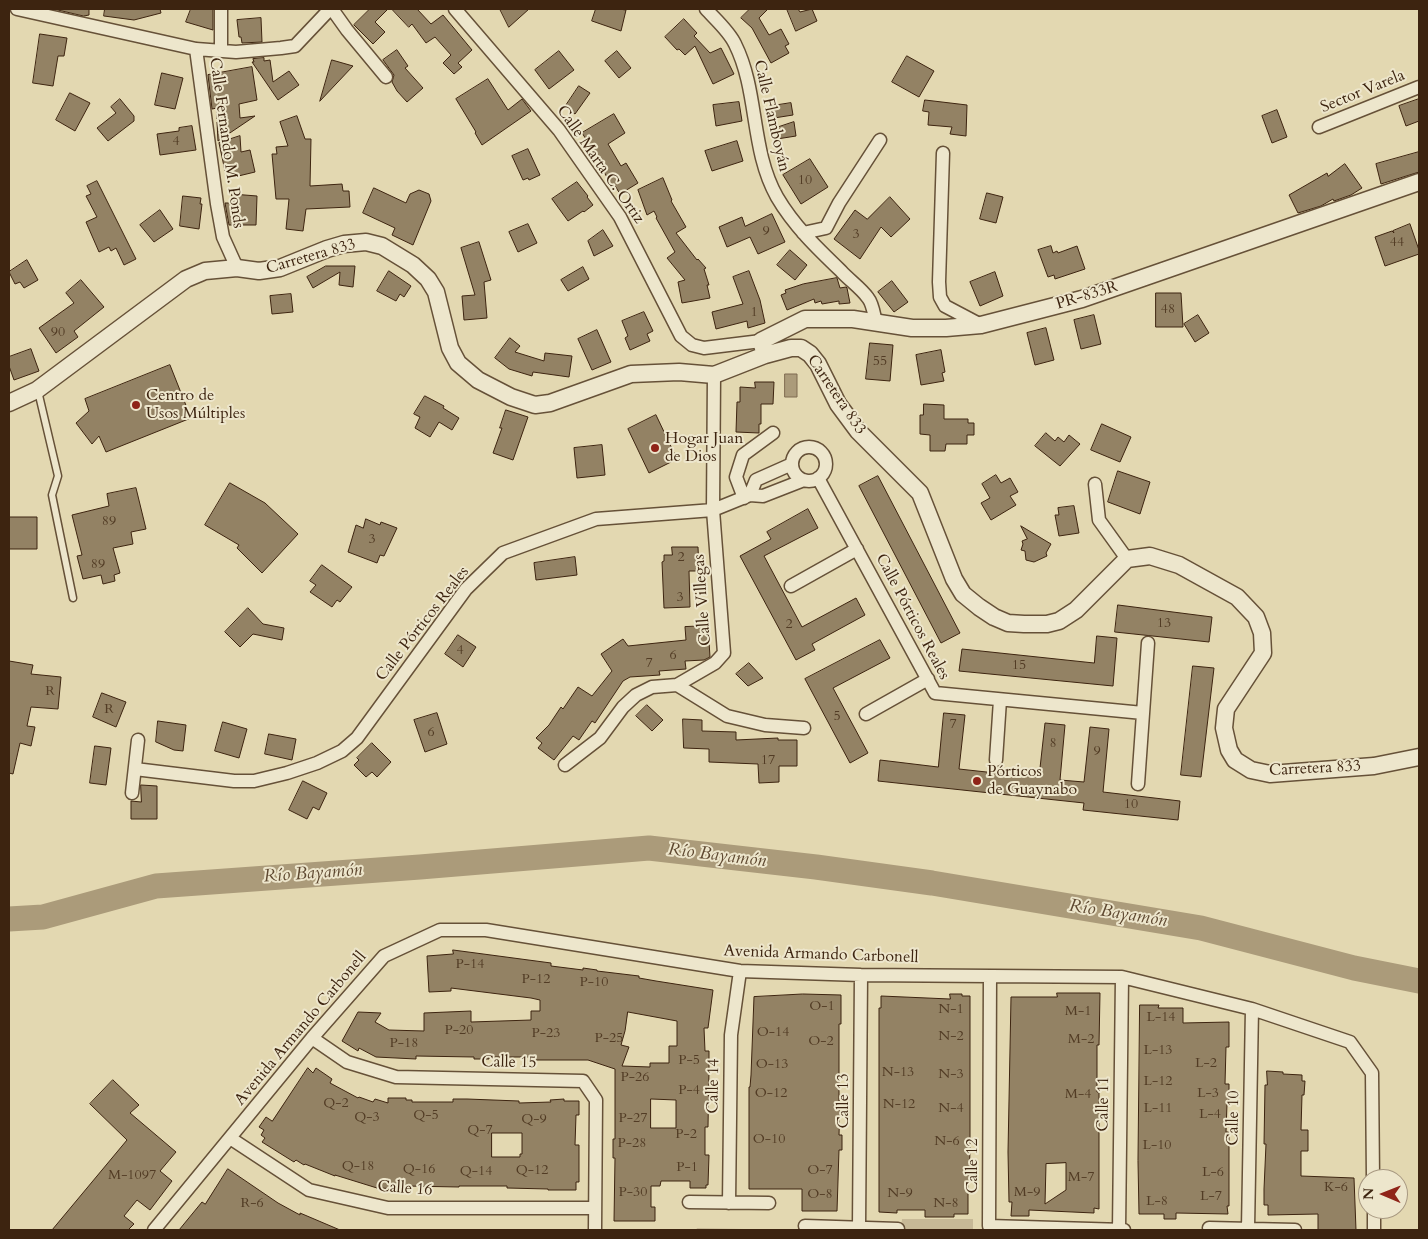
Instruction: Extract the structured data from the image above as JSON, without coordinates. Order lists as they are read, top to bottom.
{
  "streets": {
    "street": [
      "Sector Varela",
      "Calle Flamboyán",
      "Calle Fernando M. Ponds",
      "Calle Marta C. Ortiz",
      "Carretera 833",
      "PR-833R",
      "Calle Villegas",
      "Calle Pórticos Reales",
      "Avenida Armando Carbonell",
      "Calle 15",
      "Calle 14",
      "Calle 13",
      "Calle 11",
      "Calle 10",
      "Calle 12",
      "Calle 16"
    ]
  },
  "crossings": [
    ["Calle Flamboyán", "PR-833R"],
    ["Calle Fernando M. Ponds", "Carretera 833"],
    ["Calle Marta C. Ortiz", "Carretera 833"],
    ["Calle Marta C. Ortiz", "PR-833R"],
    ["Carretera 833", "PR-833R"],
    ["Carretera 833", "Calle Villegas"],
    ["Calle Villegas", "Calle Pórticos Reales"],
    ["Avenida Armando Carbonell", "Calle 15"],
    ["Avenida Armando Carbonell", "Calle 14"],
    ["Avenida Armando Carbonell", "Calle 13"],
    ["Avenida Armando Carbonell", "Calle 11"],
    ["Avenida Armando Carbonell", "Calle 10"],
    ["Avenida Armando Carbonell", "Calle 12"],
    ["Avenida Armando Carbonell", "Calle 16"],
    ["Calle 15", "Calle 16"],
    ["Calle 11", "Calle 12"]
  ],
  "water": ["Río Bayamón"],
  "places": ["Centro de Usos Múltiples", "Hogar Juan de Dios", "Pórticos de Guaynabo"],
  "house_numbers": [
    "4",
    "10",
    "9",
    "3",
    "44",
    "48",
    "1",
    "90",
    "55",
    "89",
    "3",
    "2",
    "89",
    "3",
    "13",
    "2",
    "4",
    "6",
    "7",
    "15",
    "R",
    "R",
    "5",
    "7",
    "6",
    "8",
    "9",
    "17",
    "10",
    "P-14",
    "P-12",
    "P-10",
    "O-1",
    "N-1",
    "M-1",
    "L-14",
    "P-20",
    "O-14",
    "P-23",
    "N-2",
    "P-25",
    "M-2",
    "O-2",
    "P-18",
    "L-13",
    "P-5",
    "L-2",
    "O-13",
    "N-13",
    "N-3",
    "P-26",
    "L-12",
    "P-4",
    "O-12",
    "L-3",
    "M-4",
    "Q-2",
    "N-12",
    "N-4",
    "L-11",
    "L-4",
    "Q-5",
    "Q-3",
    "P-27",
    "Q-9",
    "Q-7",
    "P-2",
    "O-10",
    "N-6",
    "P-28",
    "L-10",
    "Q-18",
    "P-1",
    "Q-16",
    "Q-12",
    "O-7",
    "Q-14",
    "L-6",
    "M-1097",
    "M-7",
    "K-6",
    "P-30",
    "M-9",
    "N-9",
    "O-8",
    "L-7",
    "L-8",
    "R-6",
    "N-8"
  ],
  "north": "left"
}
